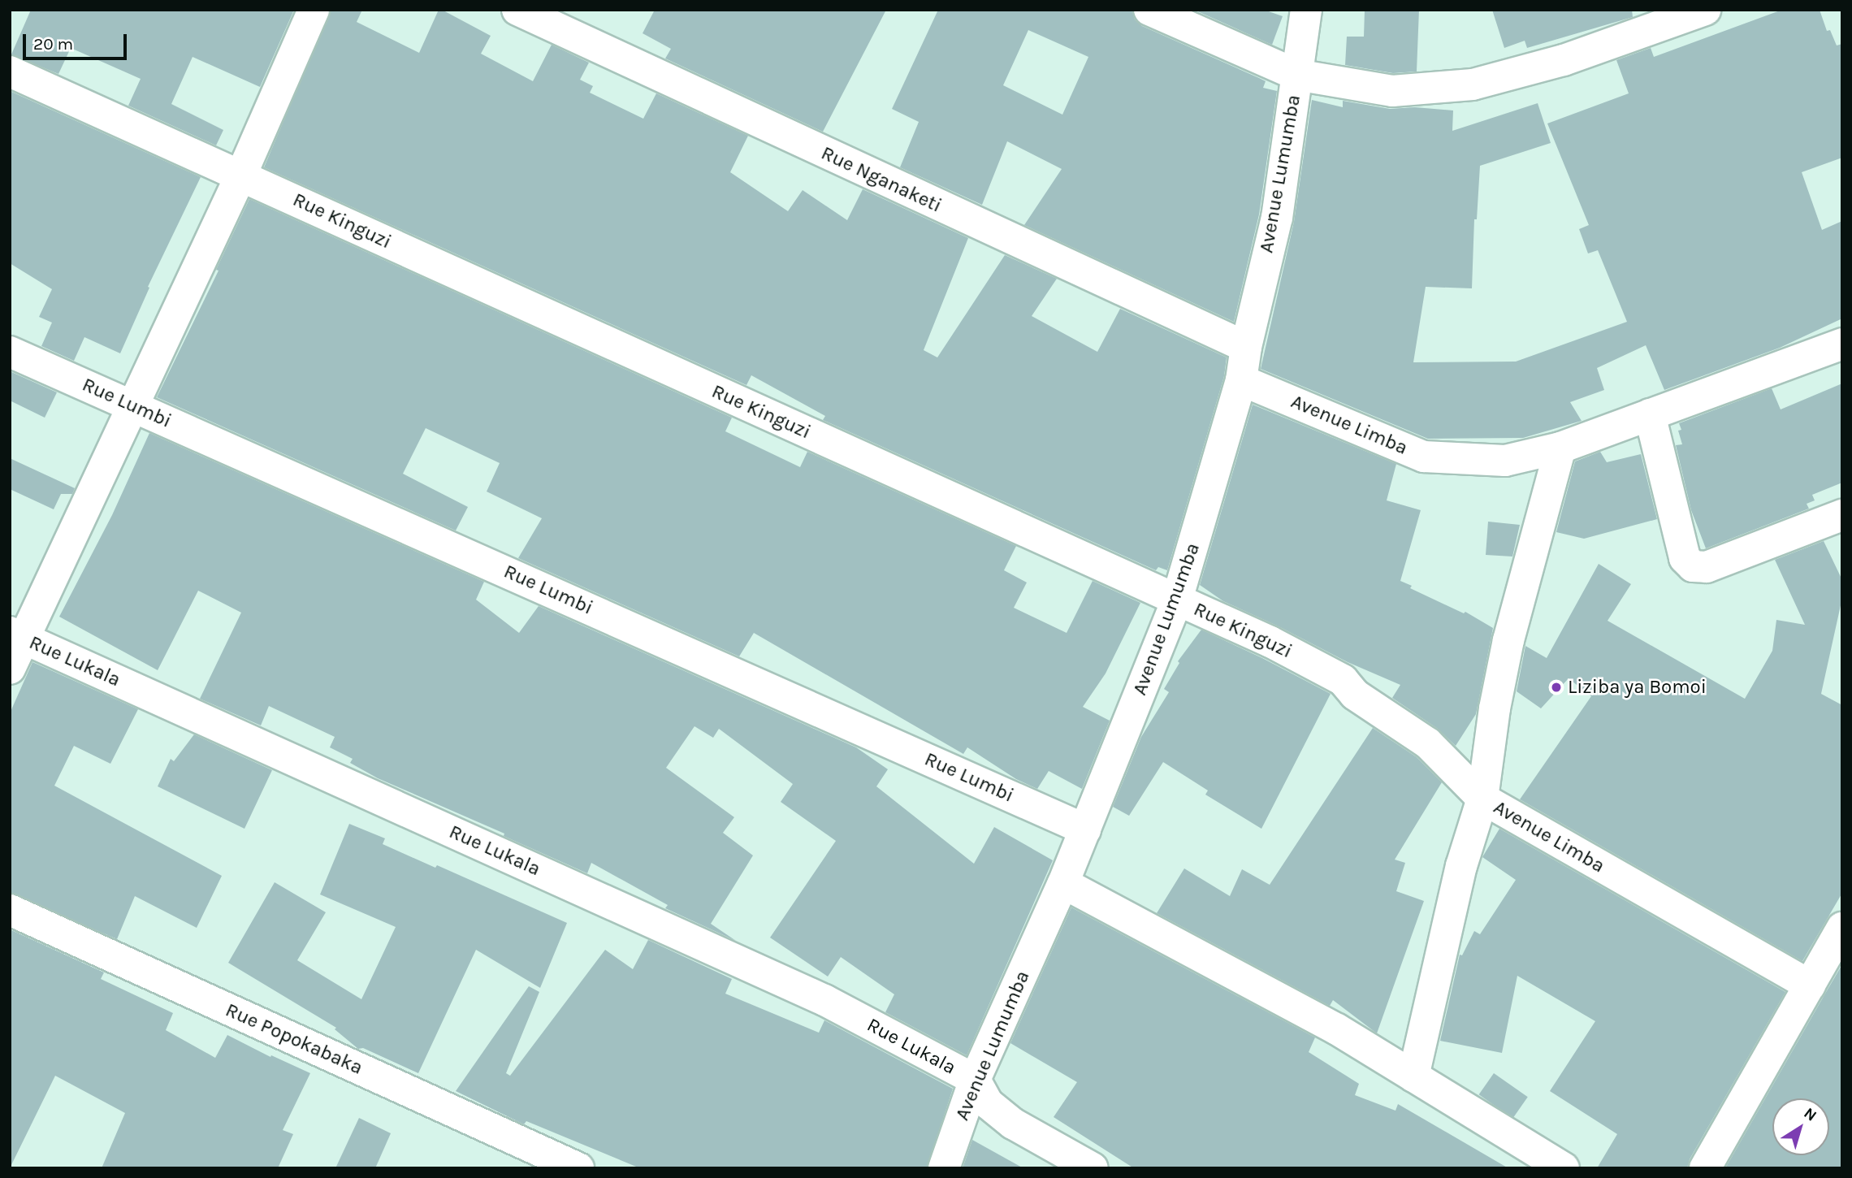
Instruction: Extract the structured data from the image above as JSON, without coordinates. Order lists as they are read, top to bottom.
{
  "streets": {
    "street": [
      "Avenue Lumumba",
      "Rue Nganaketi",
      "Rue Kinguzi",
      "Rue Lumbi",
      "Avenue Limba",
      "Rue Lukala",
      "Rue Popokabaka"
    ]
  },
  "crossings": [
    ["Avenue Lumumba", "Rue Nganaketi"],
    ["Avenue Lumumba", "Rue Kinguzi"],
    ["Avenue Lumumba", "Rue Lumbi"],
    ["Avenue Lumumba", "Avenue Limba"],
    ["Avenue Lumumba", "Rue Lukala"],
    ["Rue Kinguzi", "Avenue Limba"]
  ],
  "places": ["Liziba ya Bomoi"],
  "scale_bar": "20 m",
  "north": "top right"
}
